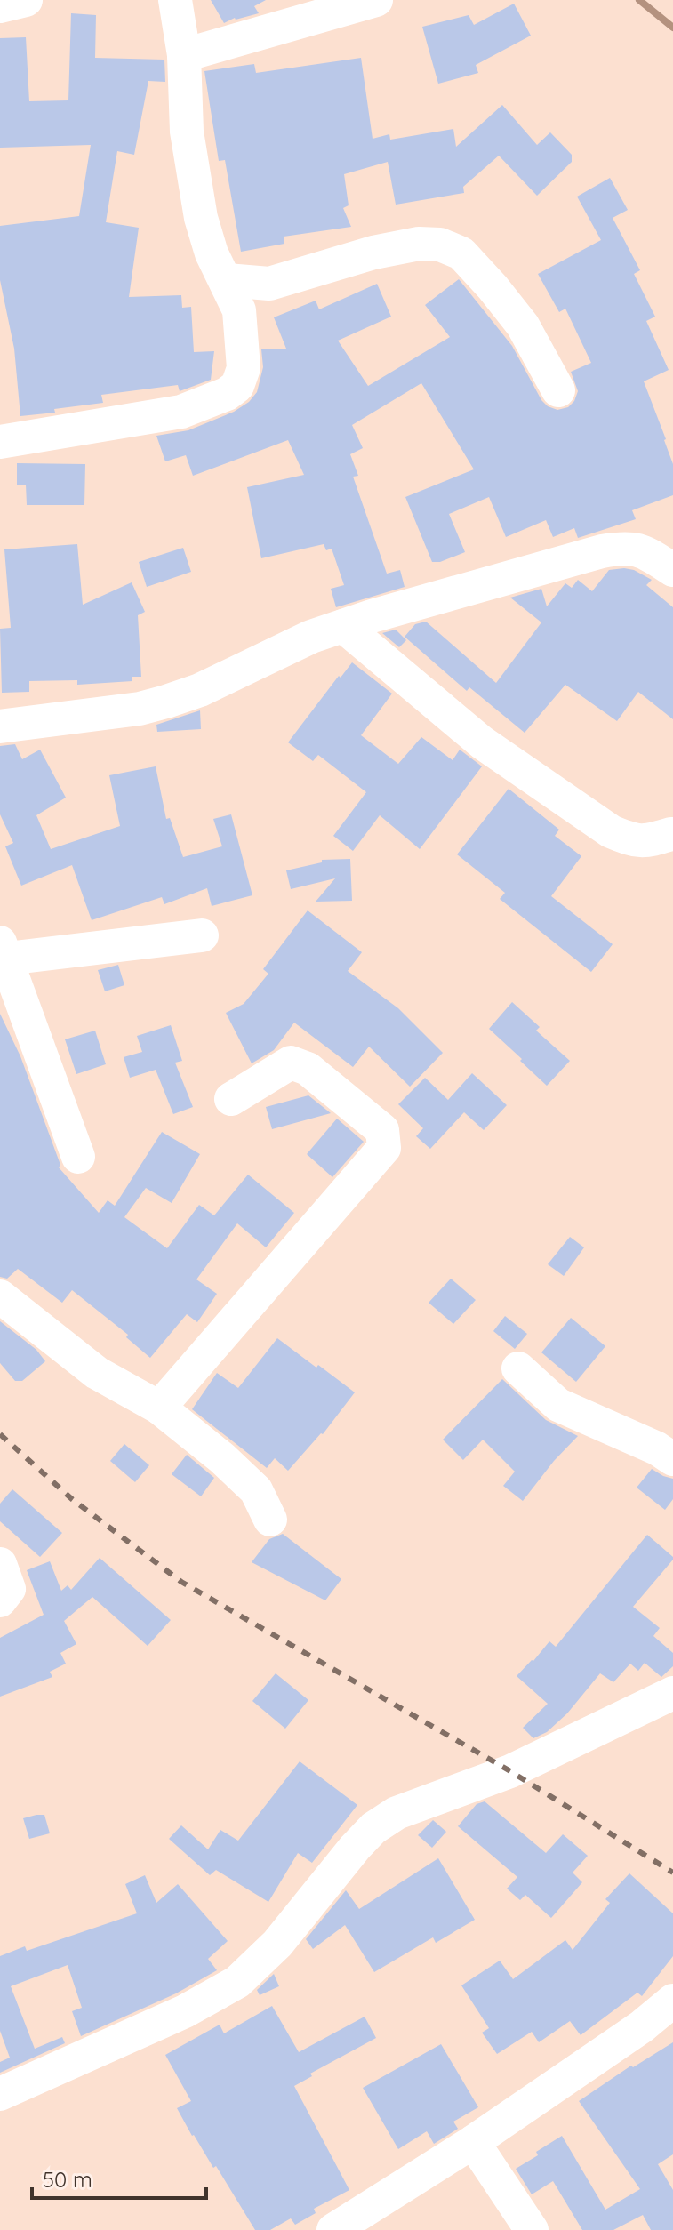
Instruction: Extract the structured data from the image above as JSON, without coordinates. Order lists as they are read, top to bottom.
{
  "scale_bar": "50 m"
}
